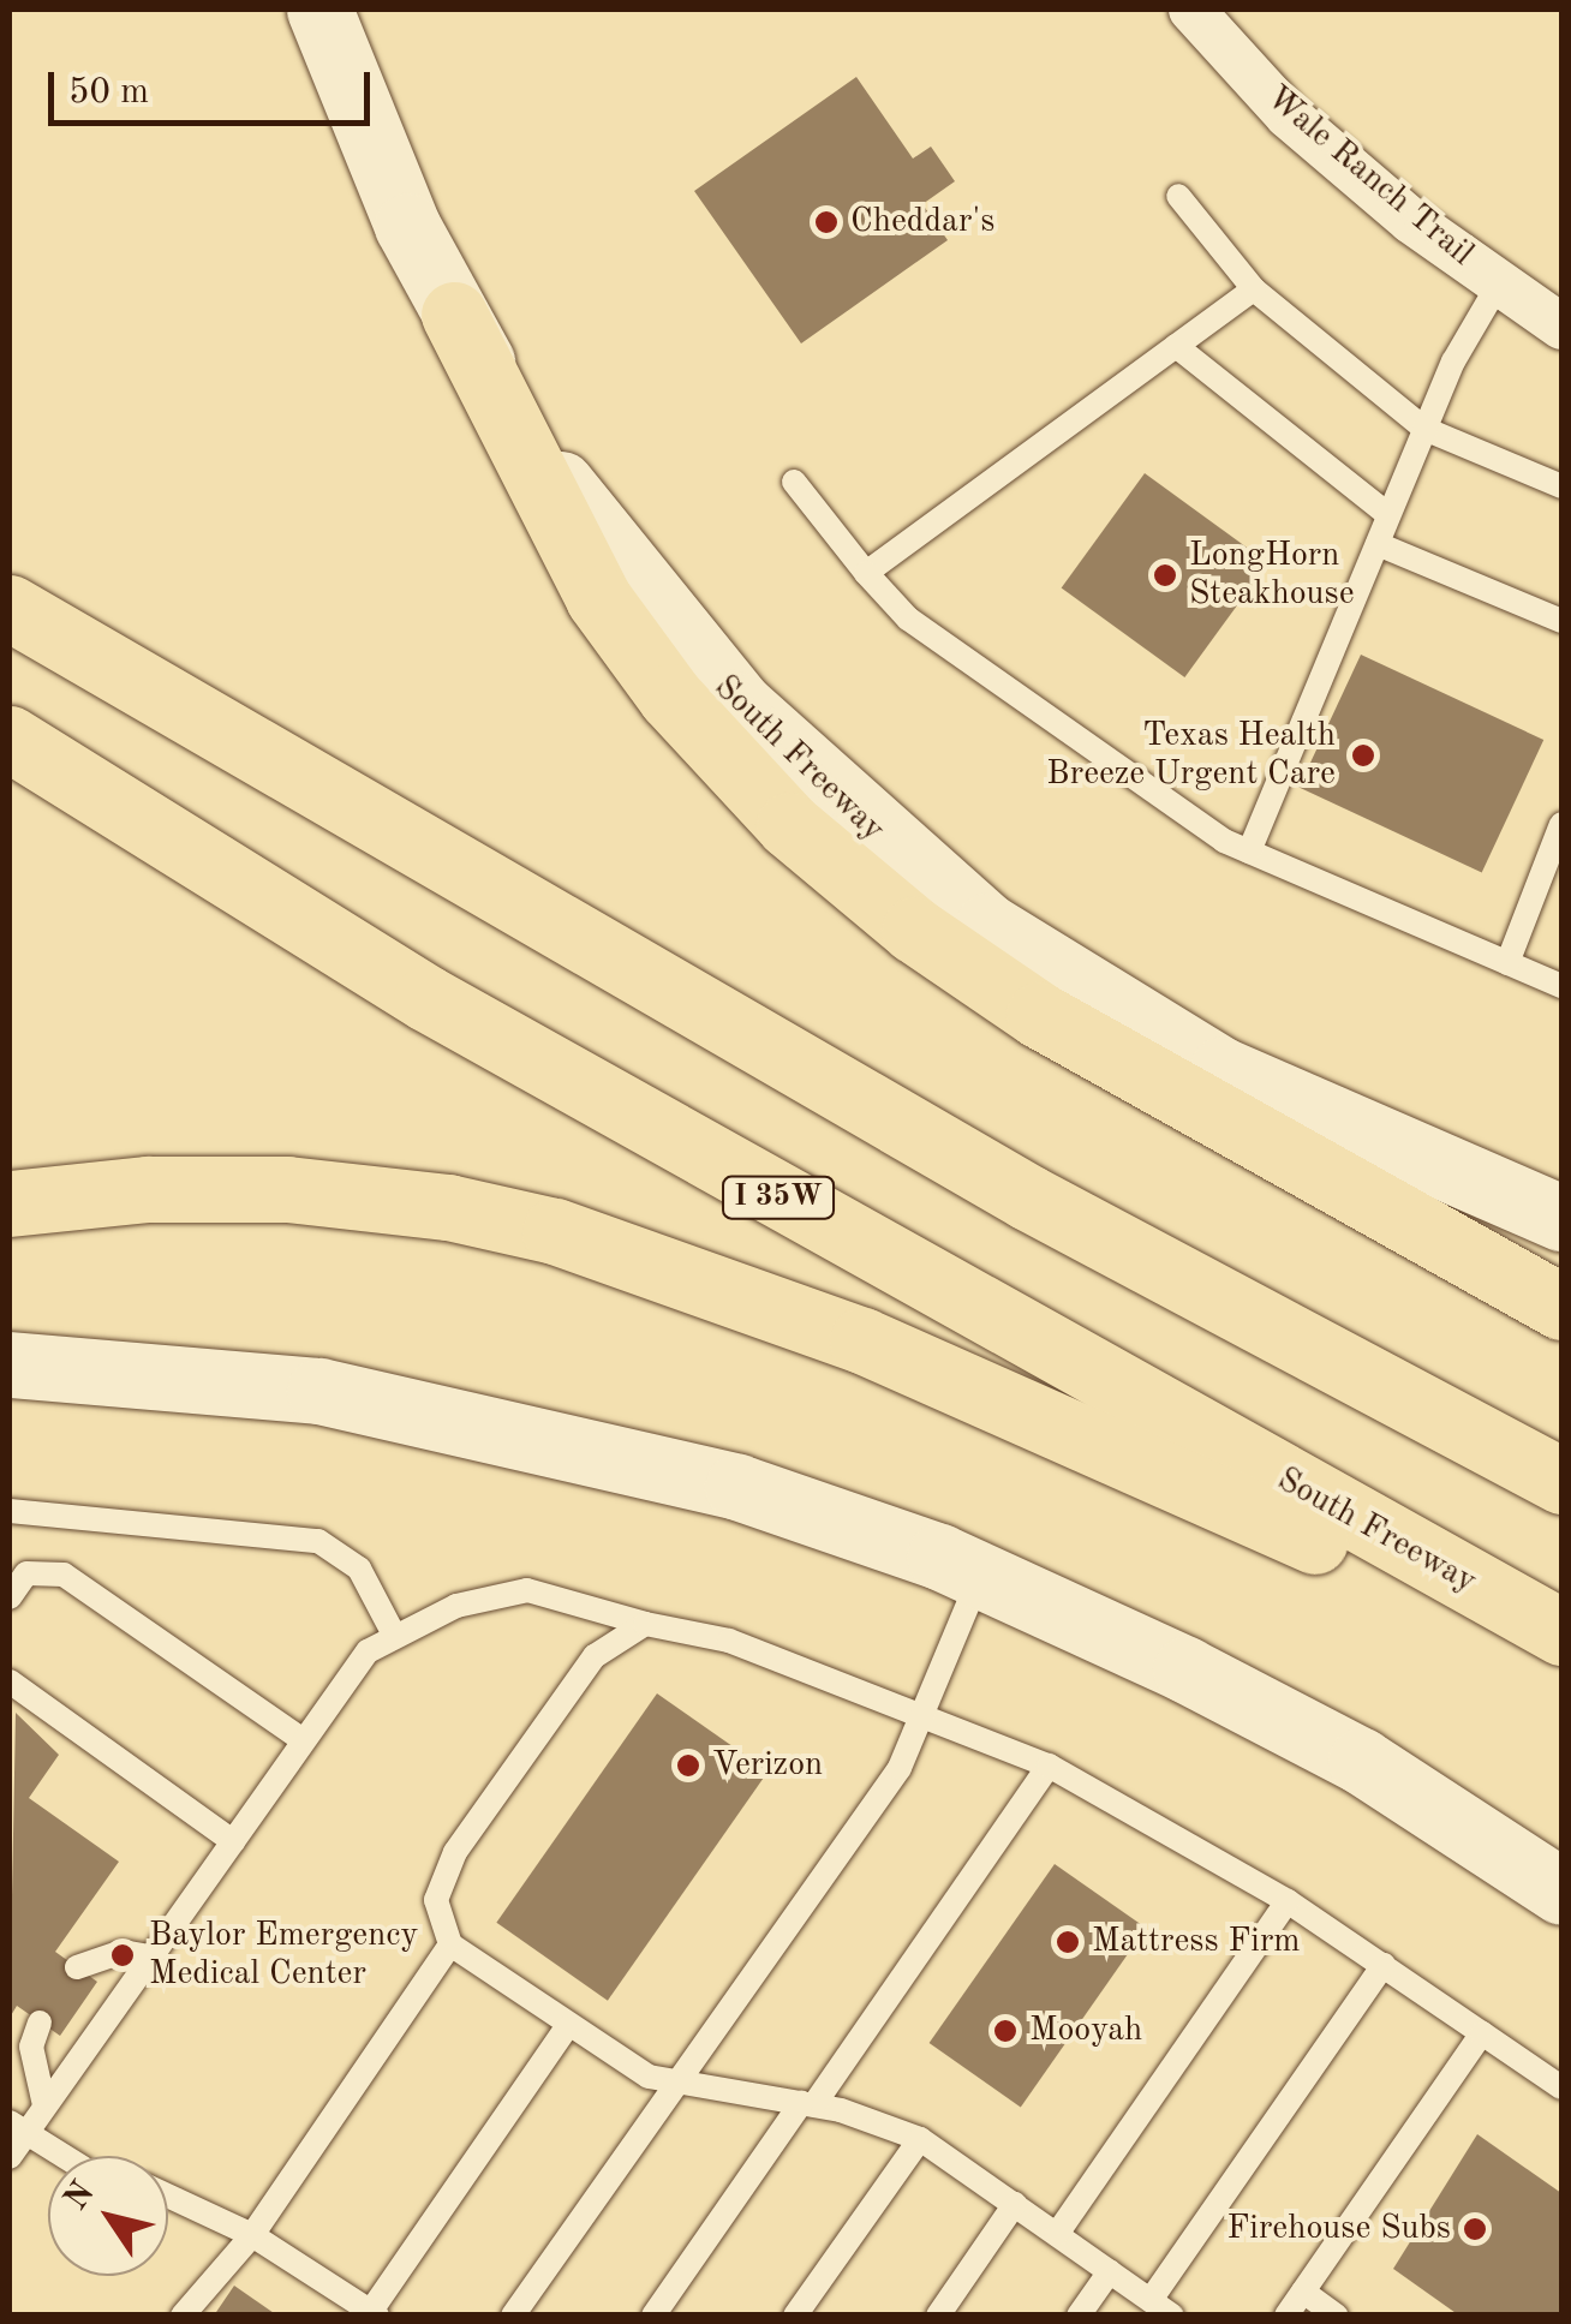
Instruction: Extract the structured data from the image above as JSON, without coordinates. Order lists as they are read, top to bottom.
{
  "streets": {
    "highway": ["South Freeway", "I 35W"],
    "street": ["Wale Ranch Trail"]
  },
  "places": [
    "Cheddar's",
    "LongHorn Steakhouse",
    "Texas Health Breeze Urgent Care",
    "Verizon",
    "Mattress Firm",
    "Baylor Emergency Medical Center",
    "Mooyah",
    "Firehouse Subs"
  ],
  "scale_bar": "50 m",
  "north": "top left"
}
